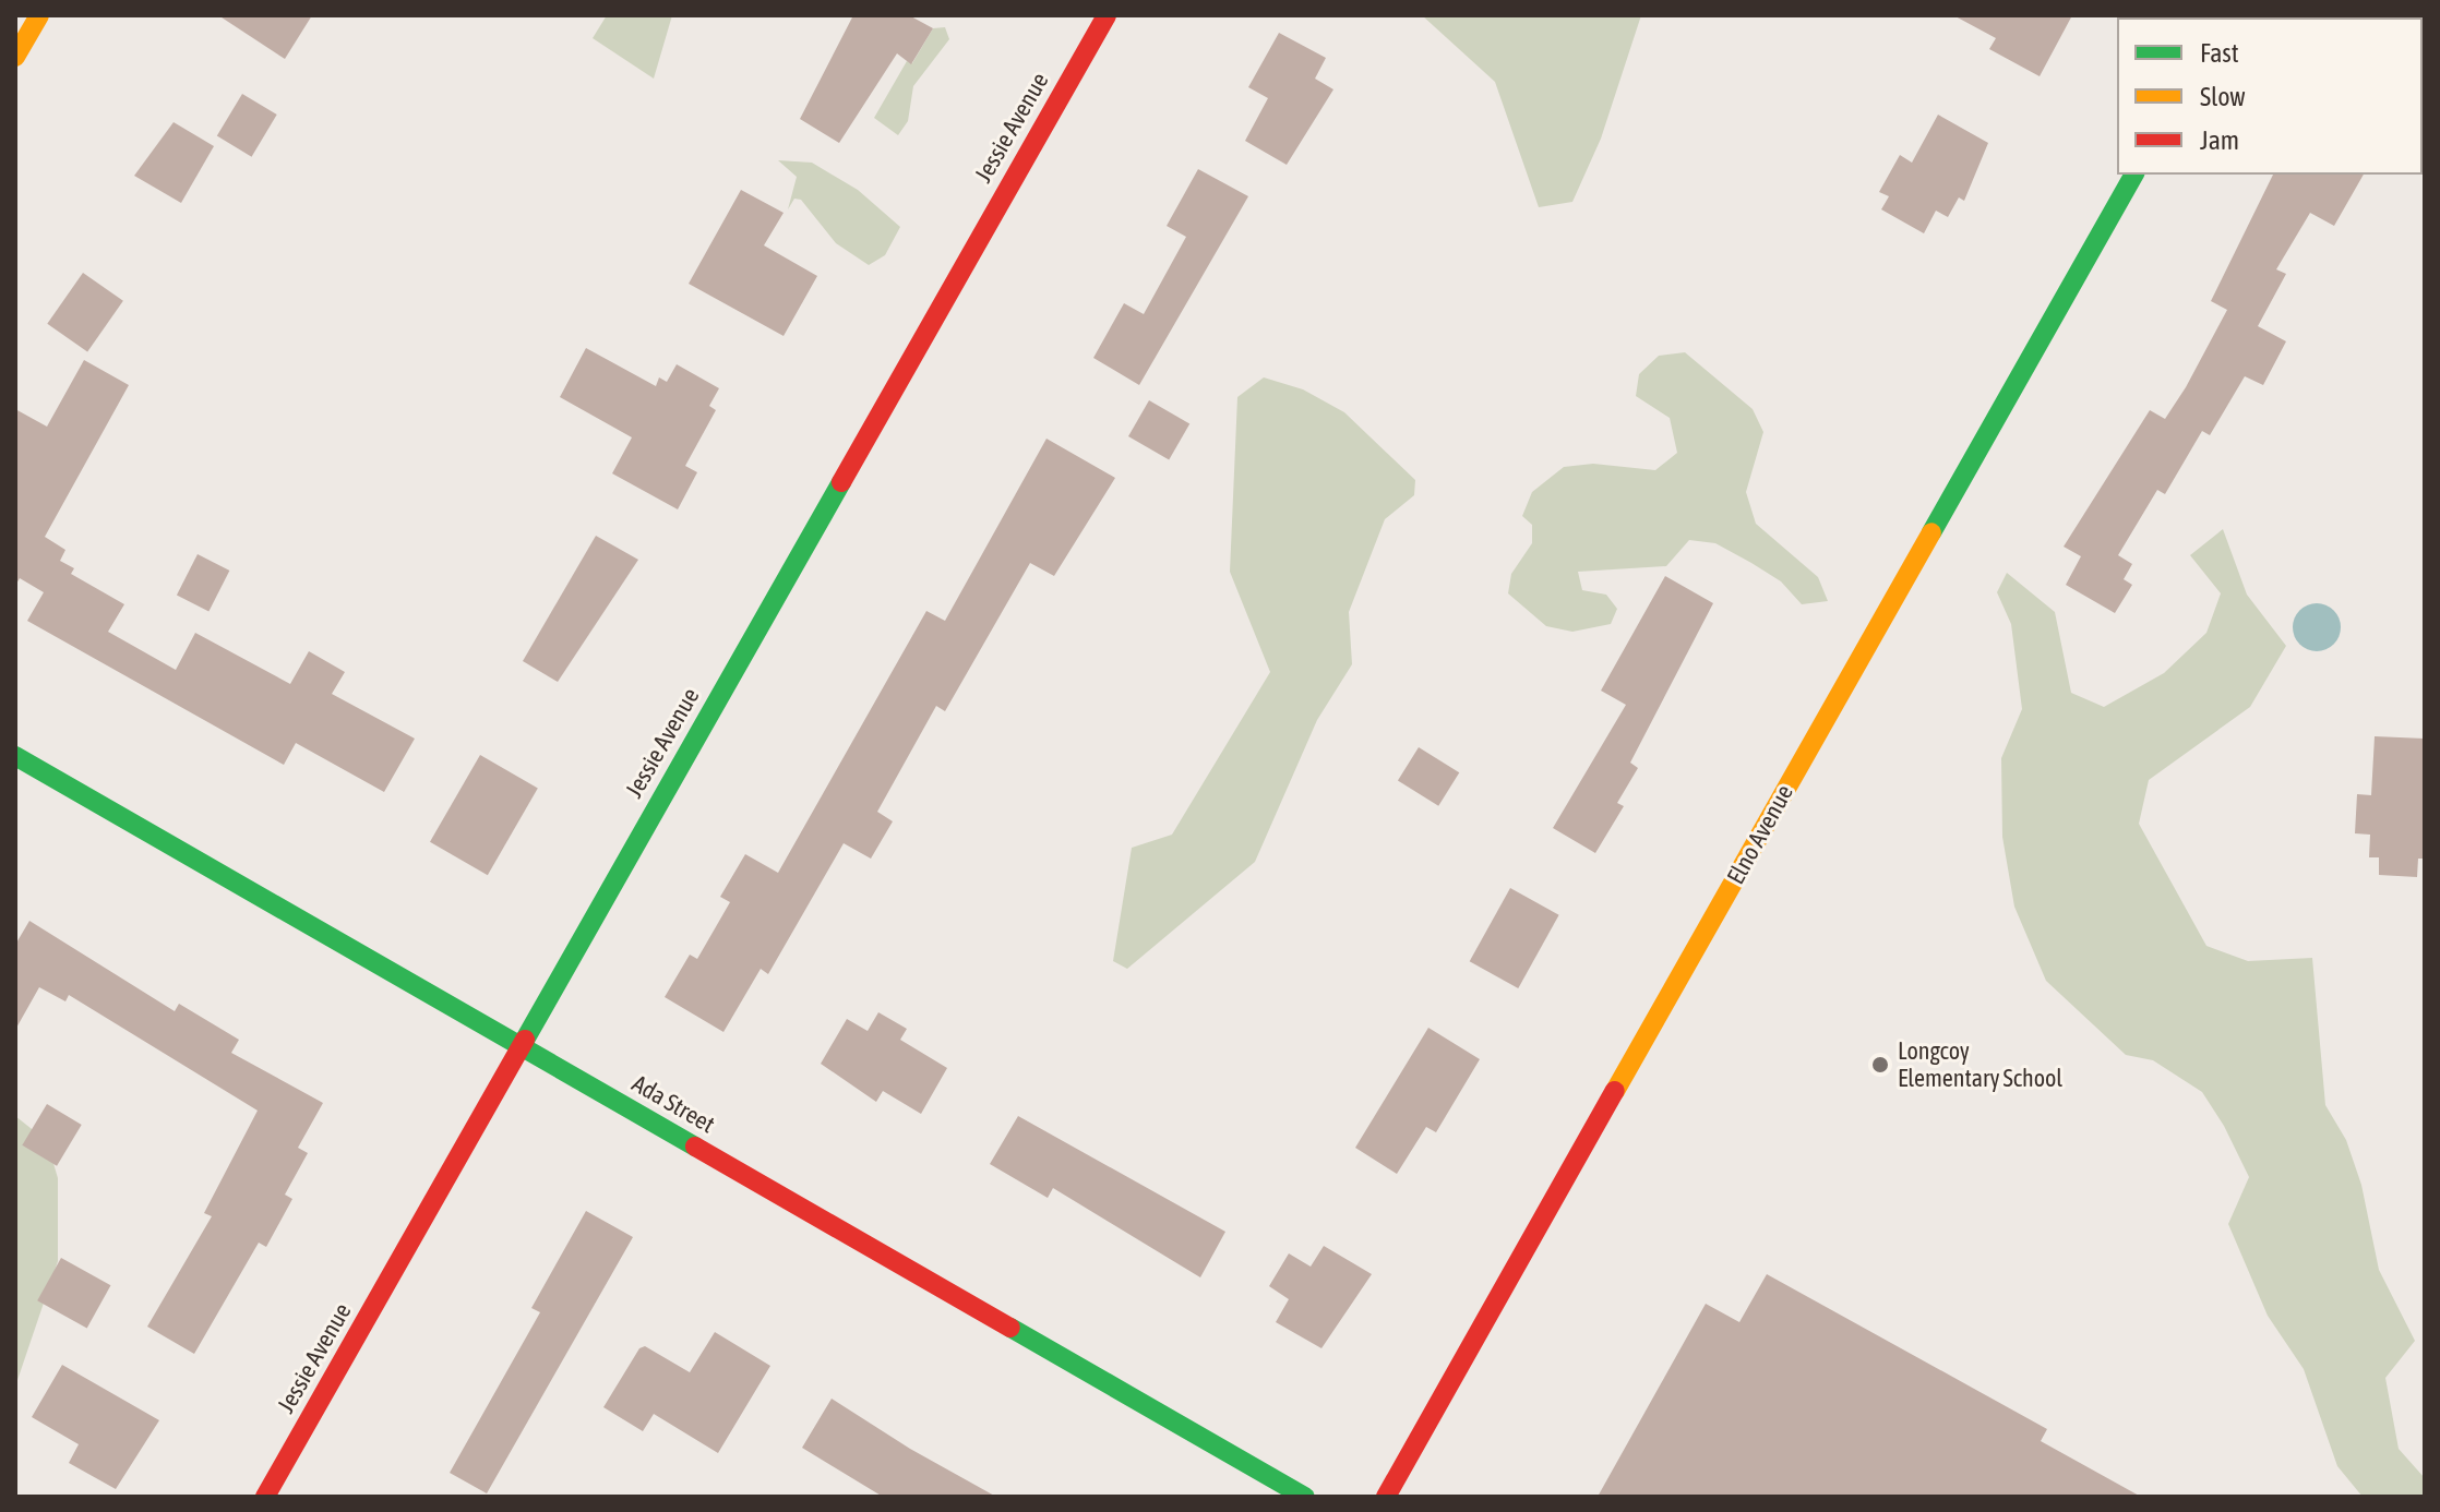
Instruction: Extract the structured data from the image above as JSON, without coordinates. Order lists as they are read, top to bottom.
{
  "streets": {
    "street": ["Jessie Avenue", "Elno Avenue", "Ada Street"]
  },
  "crossings": [
    ["Jessie Avenue", "Ada Street"]
  ],
  "places": ["Longcoy Elementary School"],
  "legend": ["Fast", "Slow", "Jam"]
}
